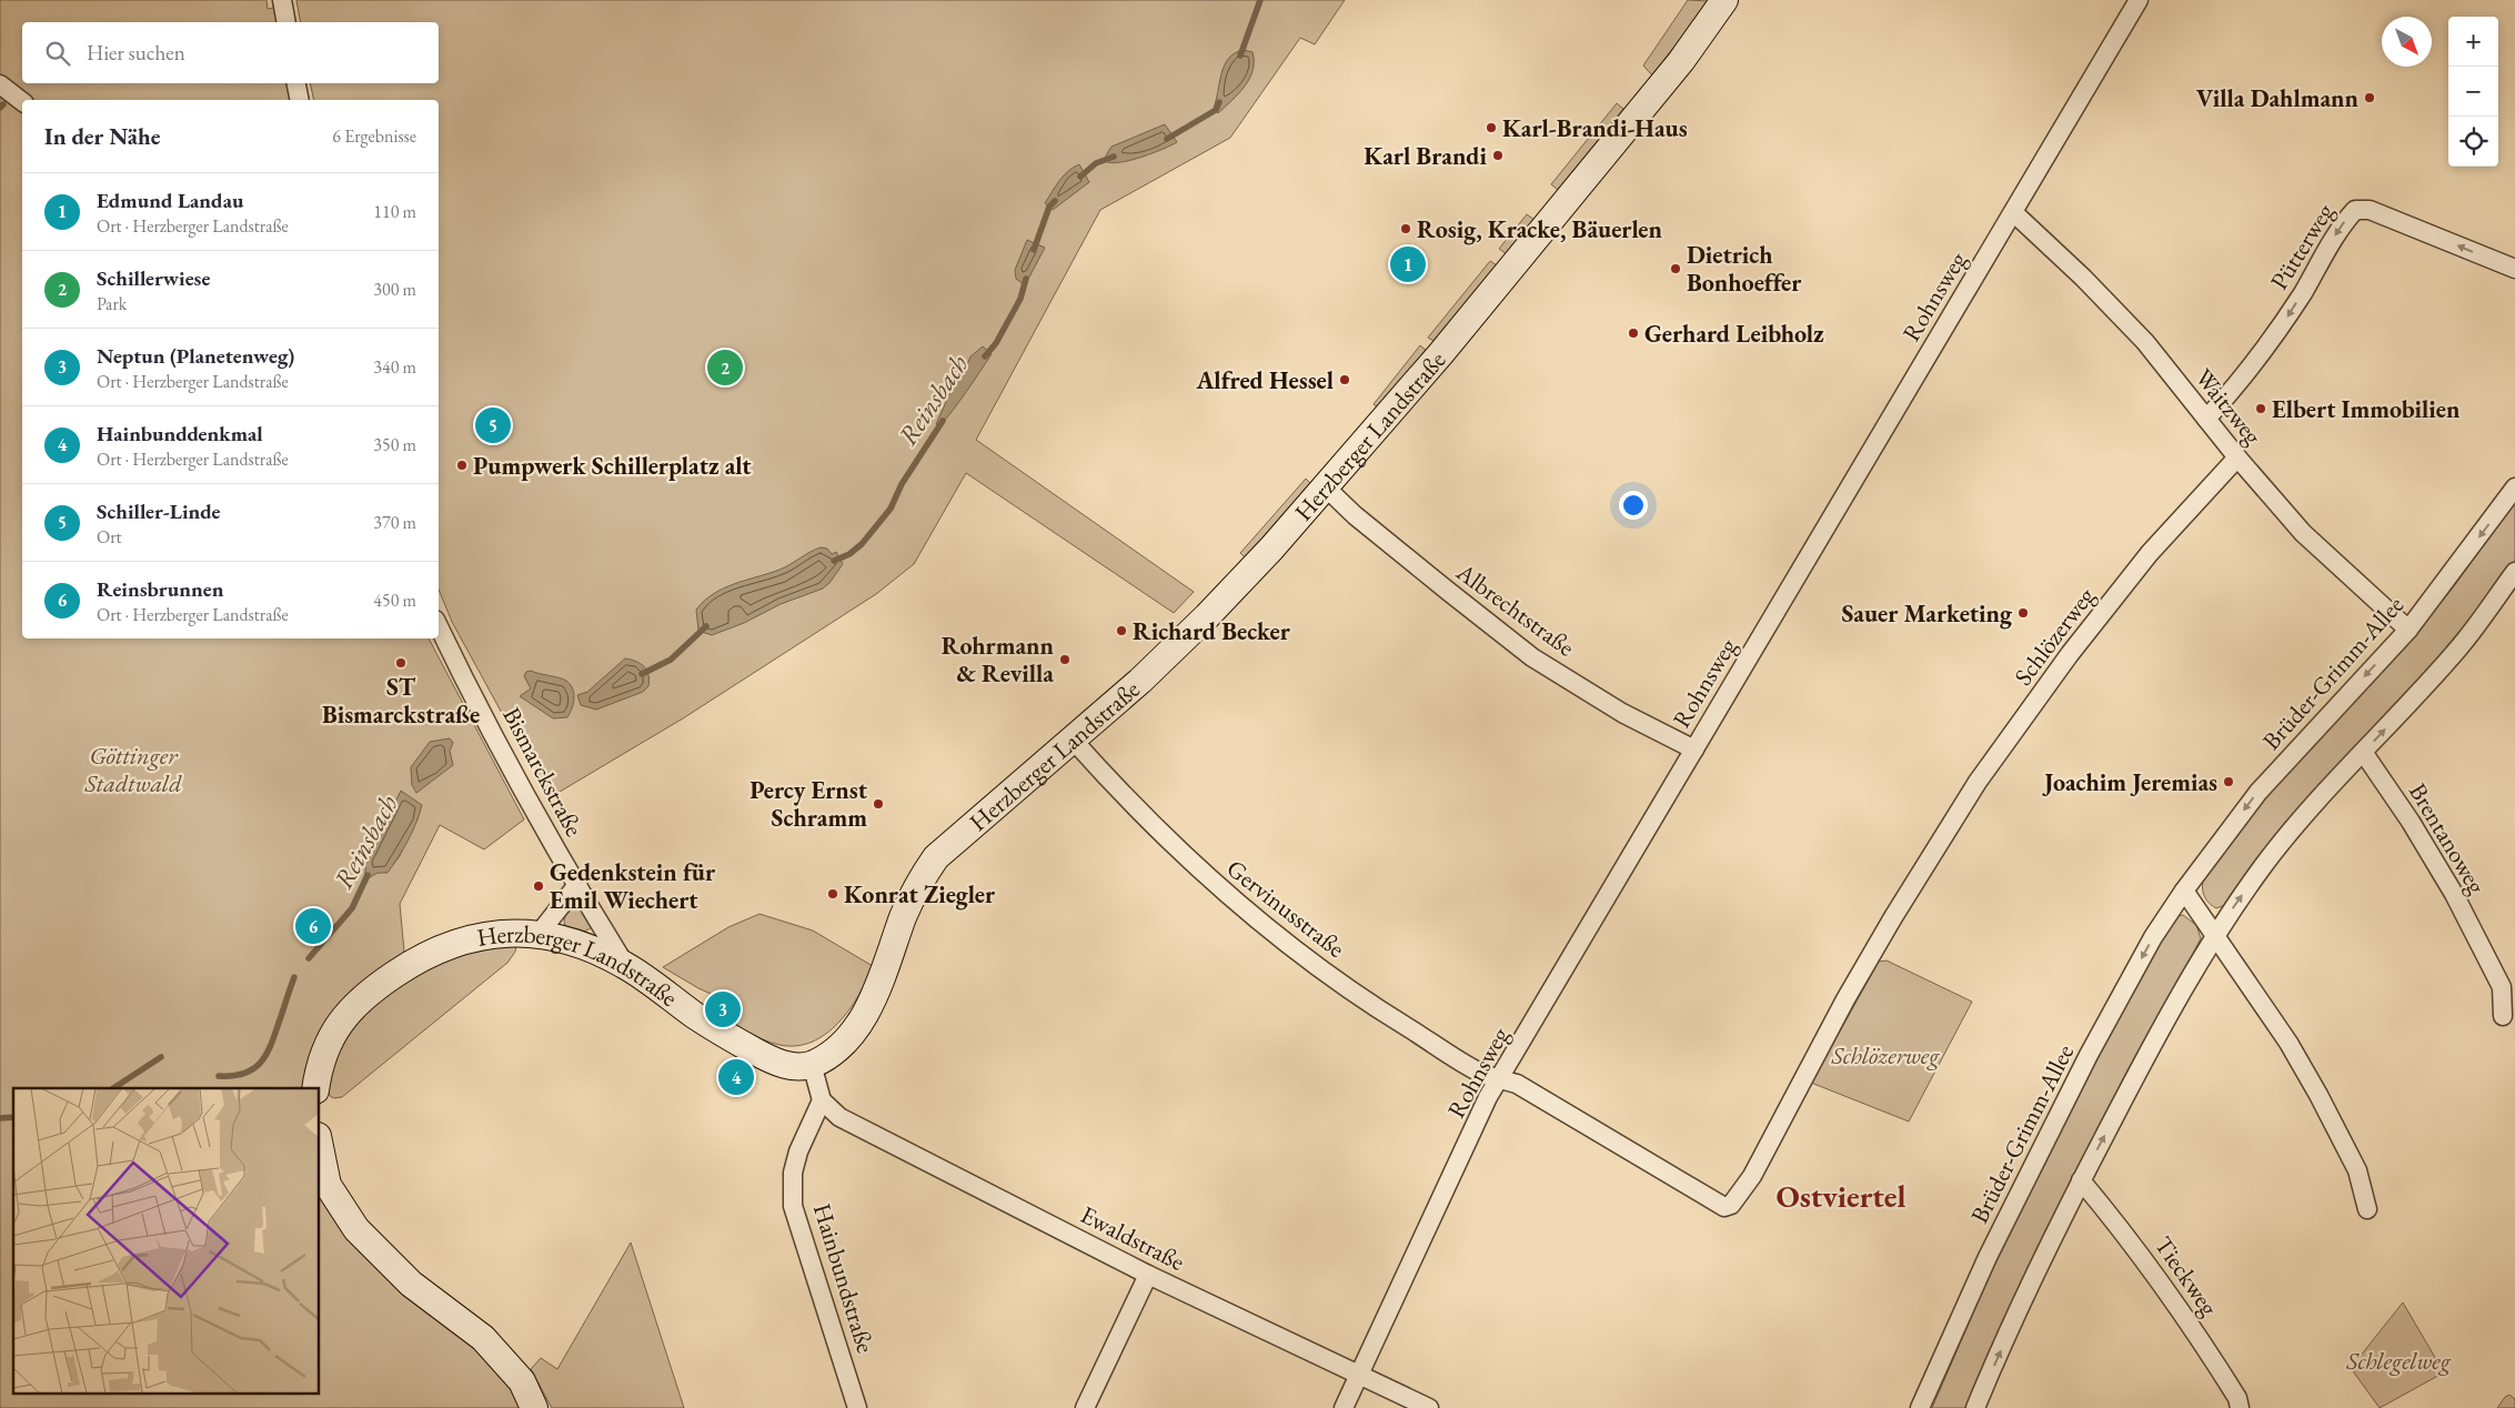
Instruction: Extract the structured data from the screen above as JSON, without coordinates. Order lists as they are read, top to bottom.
{
  "streets": {
    "street": [
      "Pütterweg",
      "Rohnsweg",
      "Waitzweg",
      "Herzberger Landstraße",
      "Albrechtstraße",
      "Schlözerweg",
      "Brüder-Grimm-Allee",
      "Bismarckstraße",
      "Brentanoweg",
      "Gervinusstraße",
      "Ewaldstraße",
      "Tieckweg",
      "Hainbundstraße"
    ]
  },
  "crossings": [
    ["Pütterweg", "Waitzweg"],
    ["Rohnsweg", "Waitzweg"],
    ["Rohnsweg", "Albrechtstraße"],
    ["Rohnsweg", "Schlözerweg"],
    ["Rohnsweg", "Gervinusstraße"],
    ["Rohnsweg", "Ewaldstraße"],
    ["Waitzweg", "Schlözerweg"],
    ["Waitzweg", "Brüder-Grimm-Allee"],
    ["Herzberger Landstraße", "Albrechtstraße"],
    ["Herzberger Landstraße", "Bismarckstraße"],
    ["Herzberger Landstraße", "Gervinusstraße"],
    ["Schlözerweg", "Gervinusstraße"],
    ["Ewaldstraße", "Hainbundstraße"]
  ],
  "districts": ["Ostviertel"],
  "water": ["Reinsbach"],
  "parks": ["Göttinger Stadtwald", "Schlözerweg", "Schlegelweg"],
  "places": [
    "Villa Dahlmann",
    "Karl-Brandi-Haus",
    "Karl Brandi",
    "Rosig, Kracke, Bäuerlen",
    "Dietrich Bonhoeffer",
    "Gerhard Leibholz",
    "Alfred Hessel",
    "Elbert Immobilien",
    "Pumpwerk Schillerplatz alt",
    "Sauer Marketing",
    "Richard Becker",
    "Rohrmann & Revilla",
    "ST Bismarckstraße",
    "Joachim Jeremias",
    "Percy Ernst Schramm",
    "Gedenkstein für Emil Wiechert",
    "Konrat Ziegler"
  ],
  "north": "bottom right",
  "page": {
    "map_buttons": ["+", "−"],
    "search": "Hier suchen",
    "heading": ["In der Nähe", "6 Ergebnisse"],
    "list": [
      {
        "mark": "1",
        "name": "Edmund Landau",
        "note": "Ort · Herzberger Landstraße",
        "value": "110 m"
      },
      {
        "mark": "2",
        "name": "Schillerwiese",
        "note": "Park",
        "value": "300 m"
      },
      {
        "mark": "3",
        "name": "Neptun (Planetenweg)",
        "note": "Ort · Herzberger Landstraße",
        "value": "340 m"
      },
      {
        "mark": "4",
        "name": "Hainbunddenkmal",
        "note": "Ort · Herzberger Landstraße",
        "value": "350 m"
      },
      {
        "mark": "5",
        "name": "Schiller-Linde",
        "note": "Ort",
        "value": "370 m"
      },
      {
        "mark": "6",
        "name": "Reinsbrunnen",
        "note": "Ort · Herzberger Landstraße",
        "value": "450 m"
      }
    ],
    "pins": [
      "1",
      "2",
      "5",
      "6",
      "3",
      "4"
    ]
  }
}
